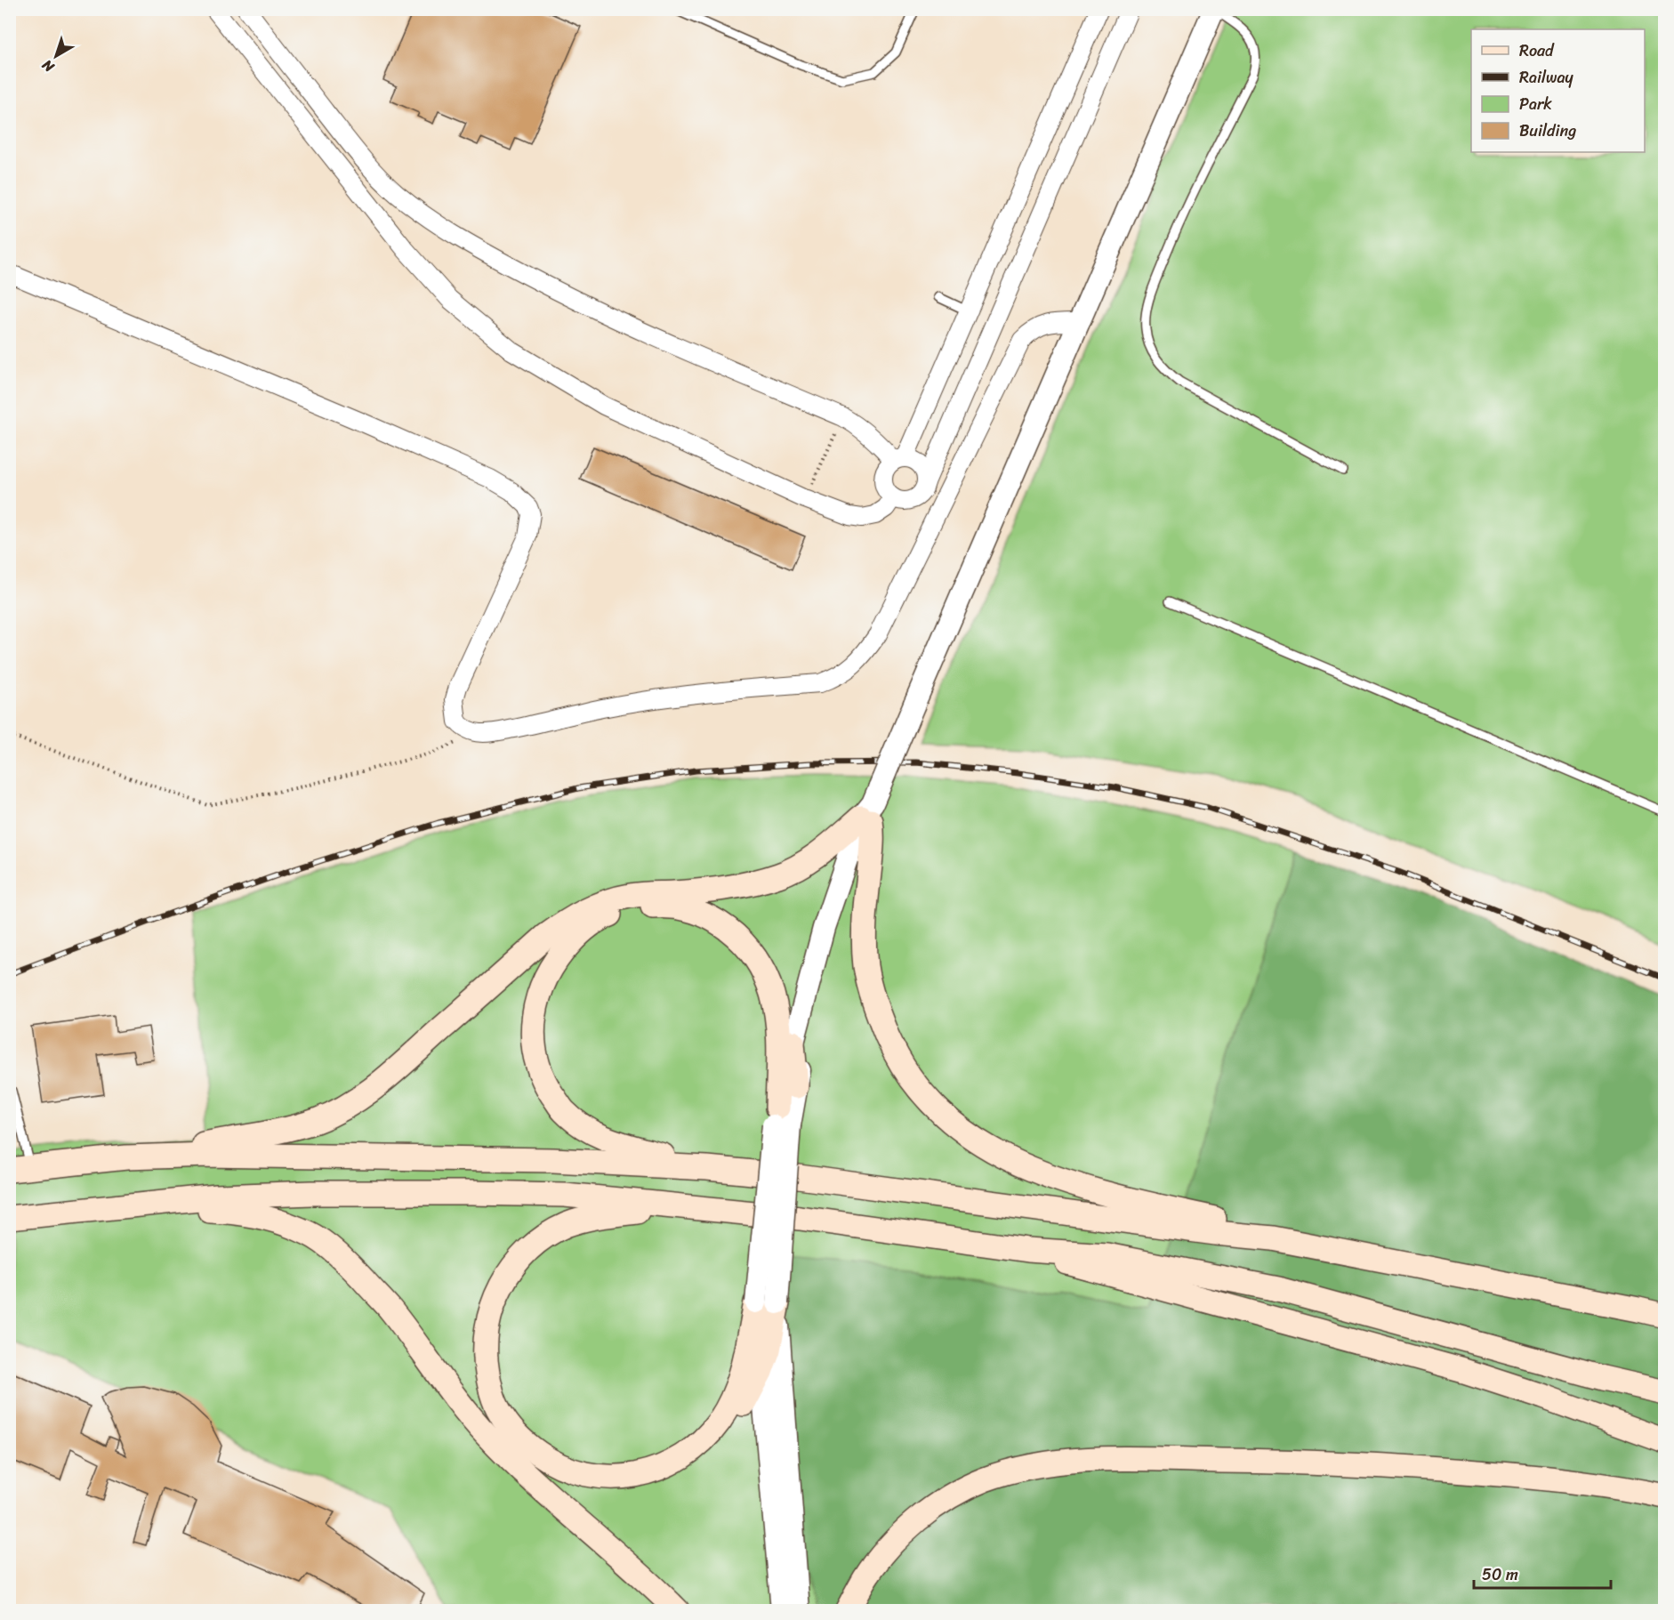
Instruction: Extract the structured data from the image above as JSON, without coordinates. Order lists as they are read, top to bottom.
{
  "legend": [
    "Road",
    "Railway",
    "Park",
    "Building"
  ],
  "scale_bar": "50 m",
  "north": "bottom left"
}
